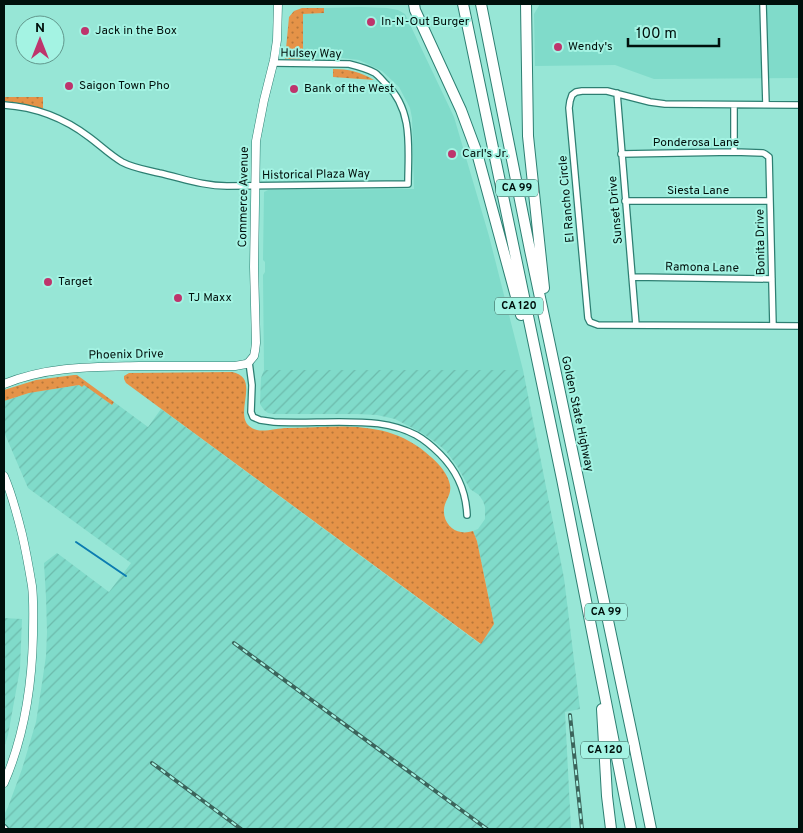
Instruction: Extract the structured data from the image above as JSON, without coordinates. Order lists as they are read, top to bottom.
{
  "streets": {
    "highway": ["CA 99", "CA 120", "Golden State Highway"],
    "street": [
      "Hulsey Way",
      "Ponderosa Lane",
      "Historical Plaza Way",
      "Siesta Lane",
      "Commerce Avenue",
      "El Rancho Circle",
      "Sunset Drive",
      "Bonita Drive",
      "Ramona Lane",
      "Phoenix Drive"
    ]
  },
  "crossings": [
    ["Hulsey Way", "Historical Plaza Way"],
    ["Hulsey Way", "Commerce Avenue"],
    ["Ponderosa Lane", "Sunset Drive"],
    ["Ponderosa Lane", "Bonita Drive"],
    ["Historical Plaza Way", "Commerce Avenue"],
    ["CA 99", "CA 120"],
    ["Siesta Lane", "Sunset Drive"],
    ["Siesta Lane", "Bonita Drive"],
    ["Commerce Avenue", "Phoenix Drive"],
    ["El Rancho Circle", "Sunset Drive"],
    ["El Rancho Circle", "Bonita Drive"],
    ["Sunset Drive", "Ramona Lane"],
    ["Bonita Drive", "Ramona Lane"],
    ["CA 120", "Golden State Highway"]
  ],
  "places": [
    "In-N-Out Burger",
    "Jack in the Box",
    "Wendy's",
    "Saigon Town Pho",
    "Bank of the West",
    "Carl's Jr.",
    "Target",
    "TJ Maxx"
  ],
  "scale_bar": "100 m",
  "north": "top"
}
